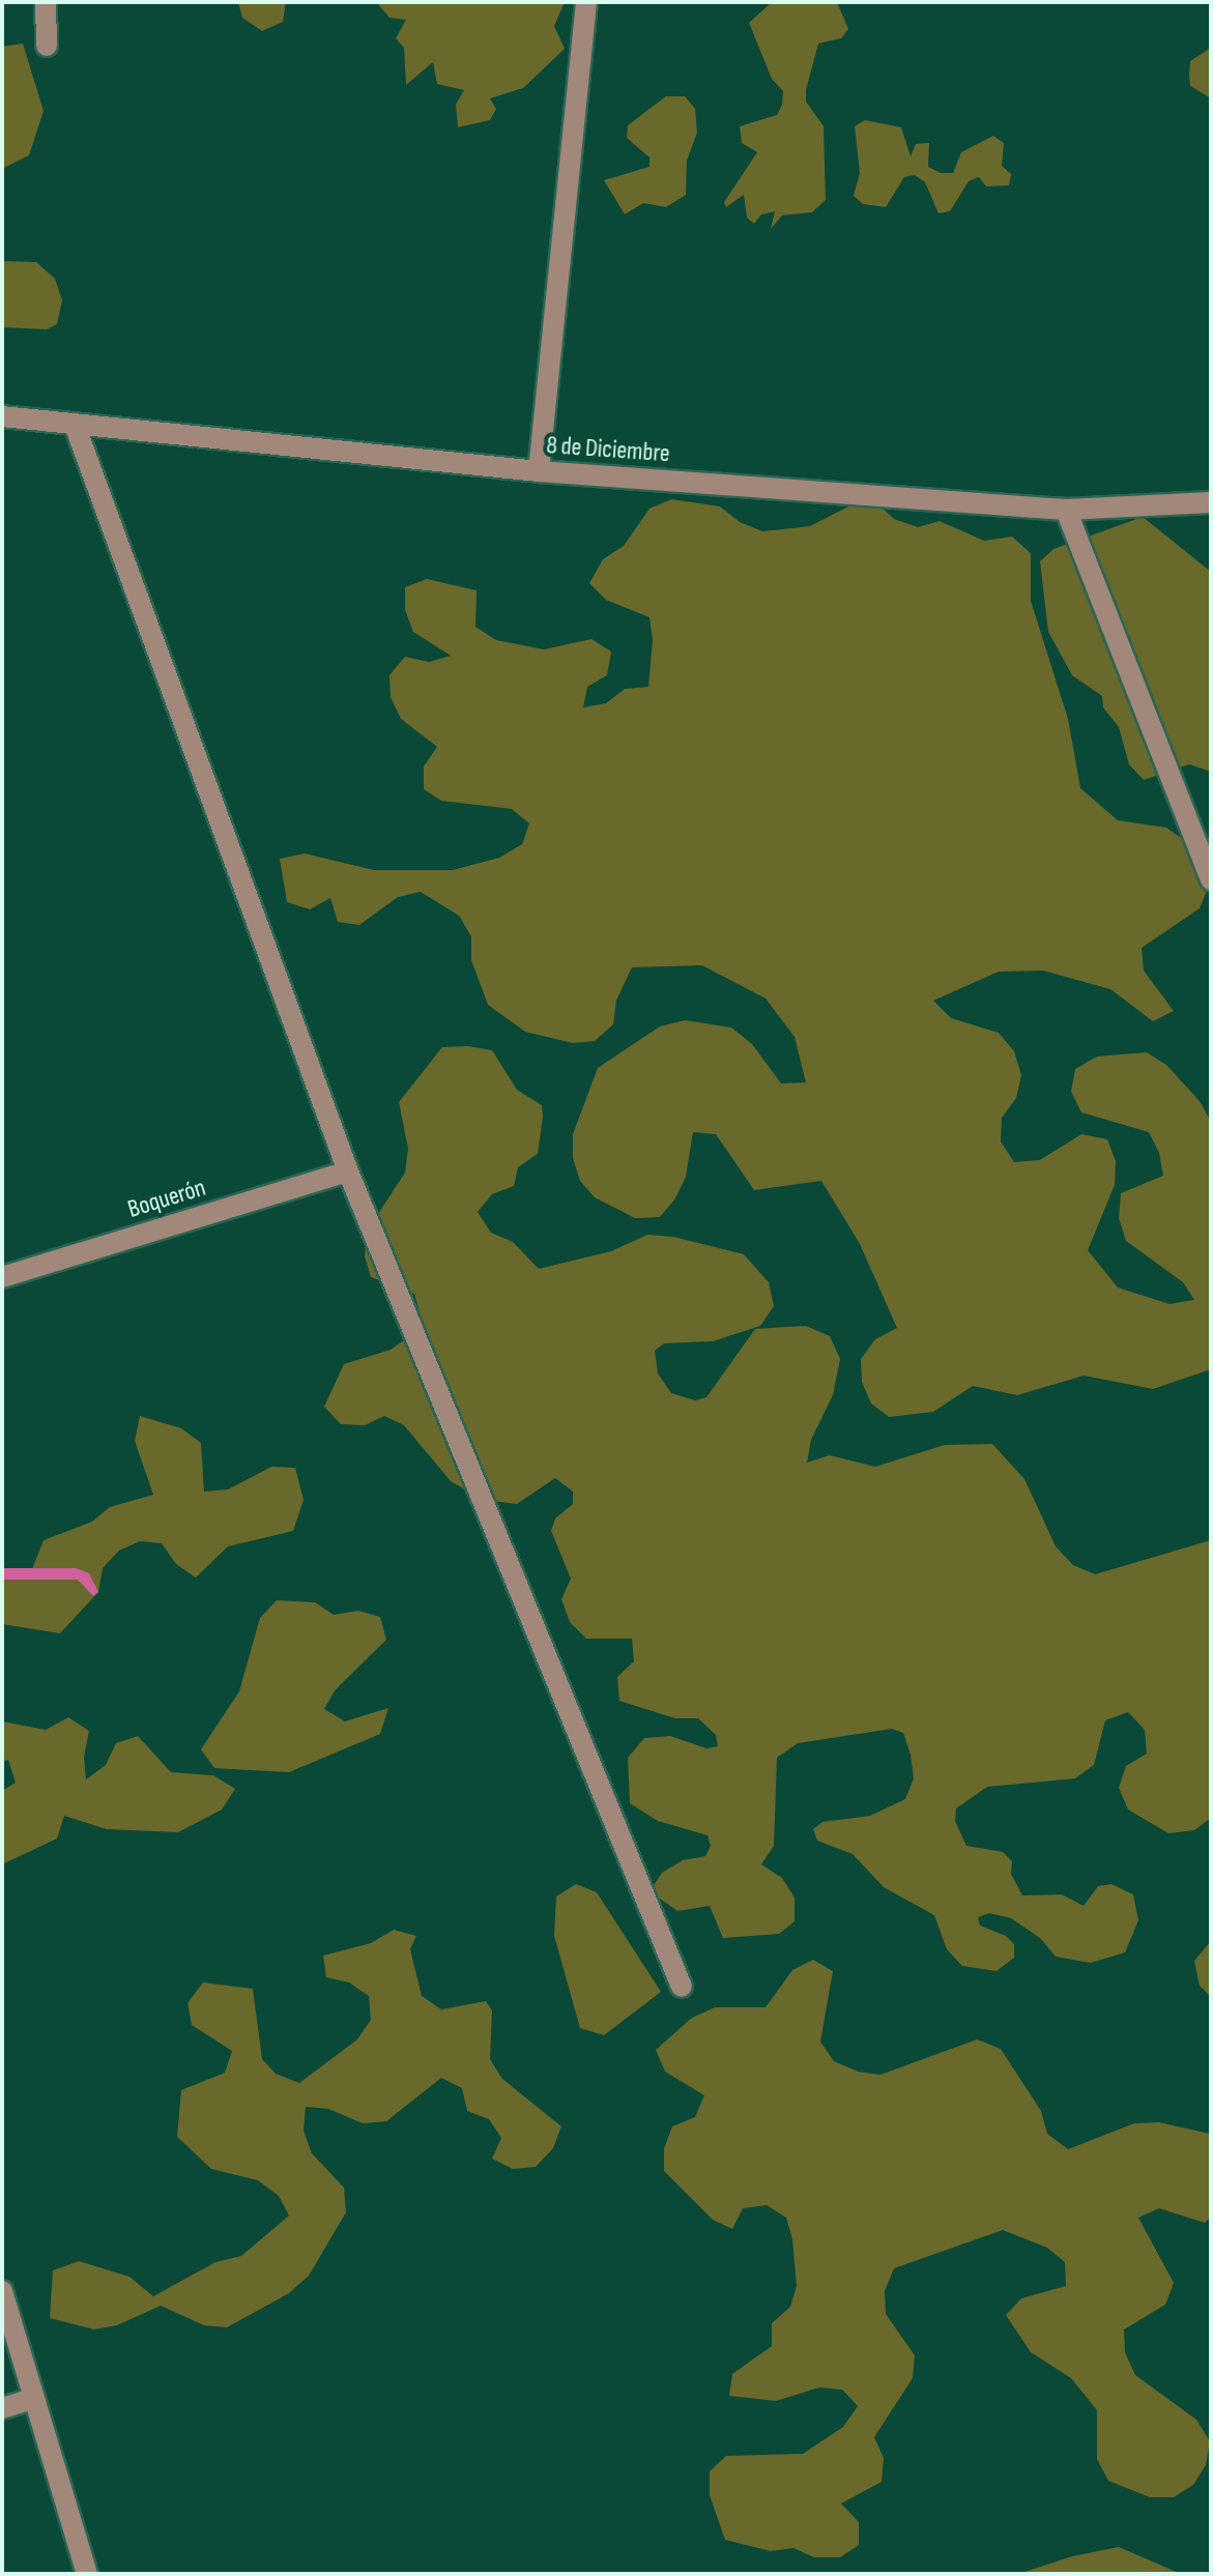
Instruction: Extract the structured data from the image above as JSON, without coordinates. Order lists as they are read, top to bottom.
{
  "streets": {
    "street": ["8 de Diciembre", "Boquerón"]
  }
}
